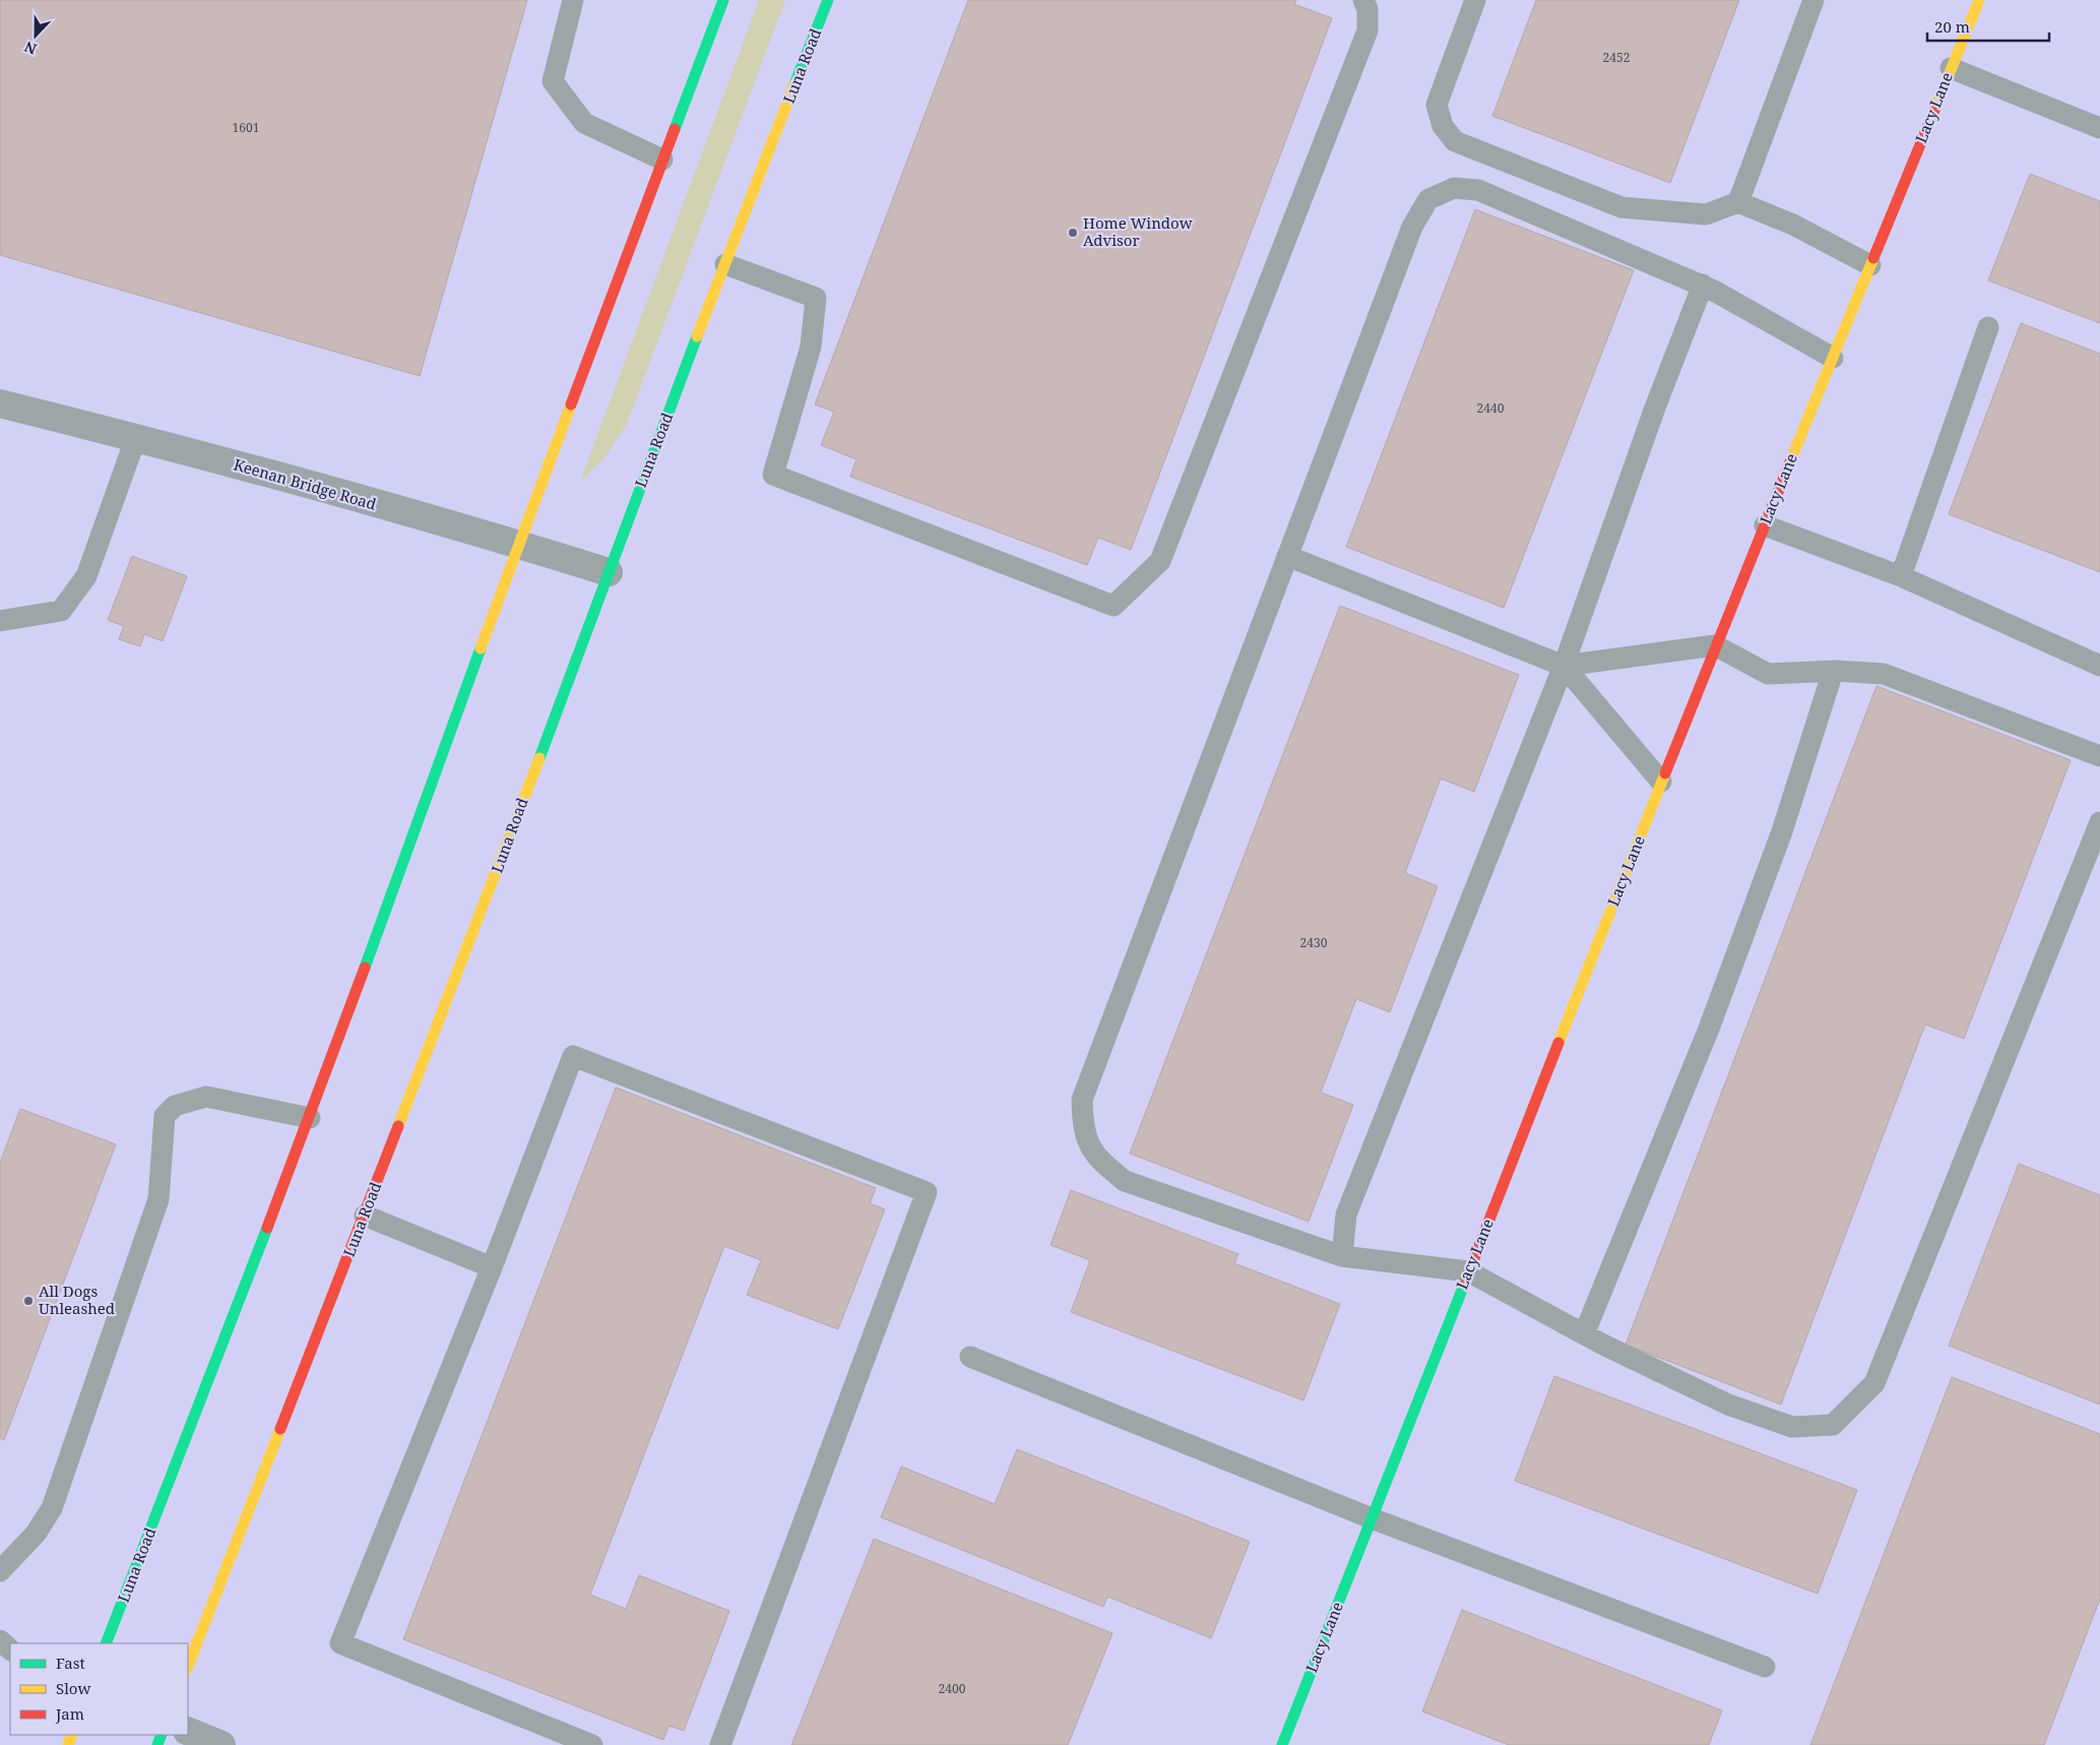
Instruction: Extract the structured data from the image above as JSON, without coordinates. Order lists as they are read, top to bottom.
{
  "streets": {
    "main road": ["Luna Road", "Lacy Lane"],
    "street": ["Keenan Bridge Road"]
  },
  "crossings": [
    ["Luna Road", "Keenan Bridge Road"]
  ],
  "places": ["Home Window Advisor", "All Dogs Unleashed"],
  "house_numbers": [
    "2452",
    "1601",
    "2440",
    "2430",
    "2400"
  ],
  "legend": ["Fast", "Slow", "Jam"],
  "scale_bar": "20 m",
  "north": "bottom"
}
